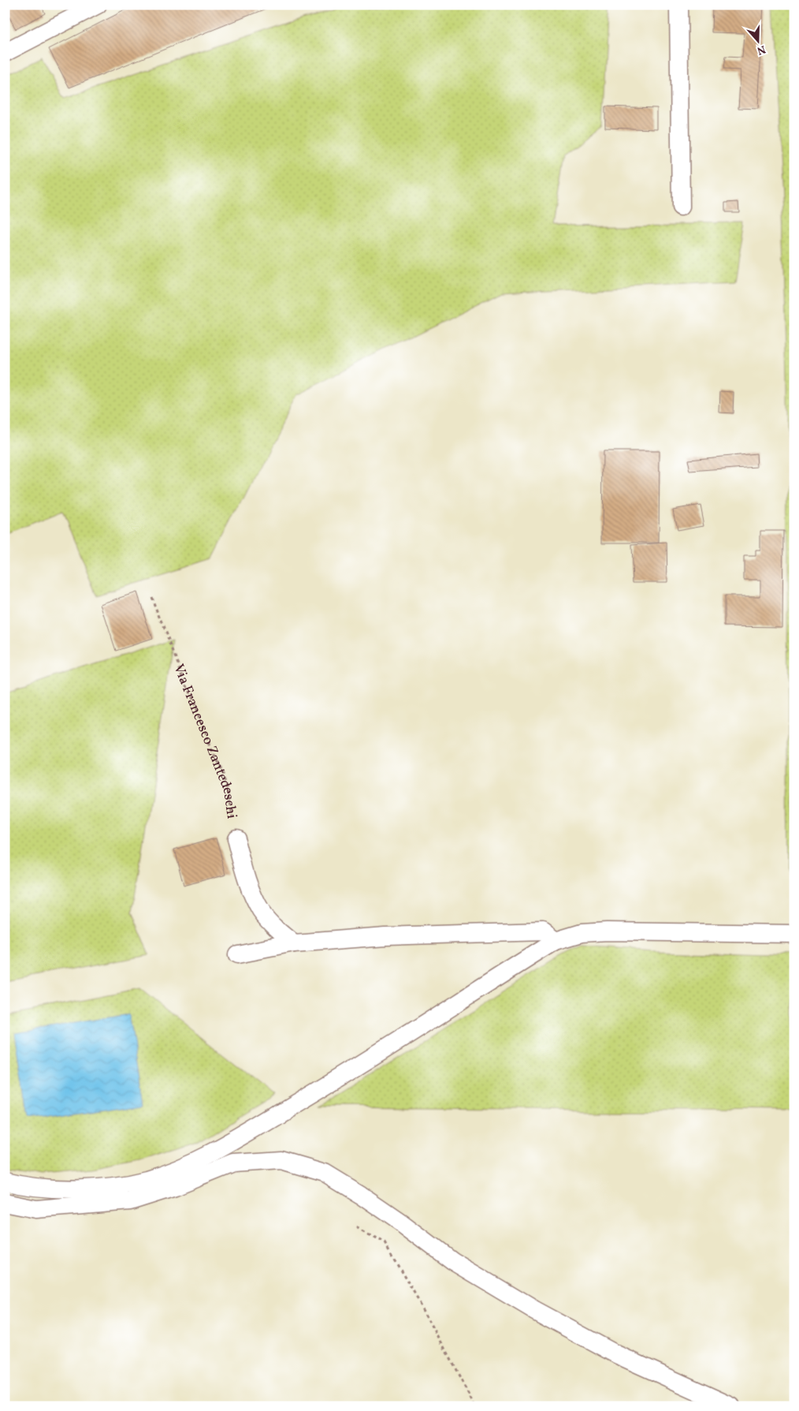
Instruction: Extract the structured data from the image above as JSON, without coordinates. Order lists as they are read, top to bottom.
{
  "streets": {
    "street": ["Via Francesco Zantedeschi"]
  },
  "north": "bottom"
}
